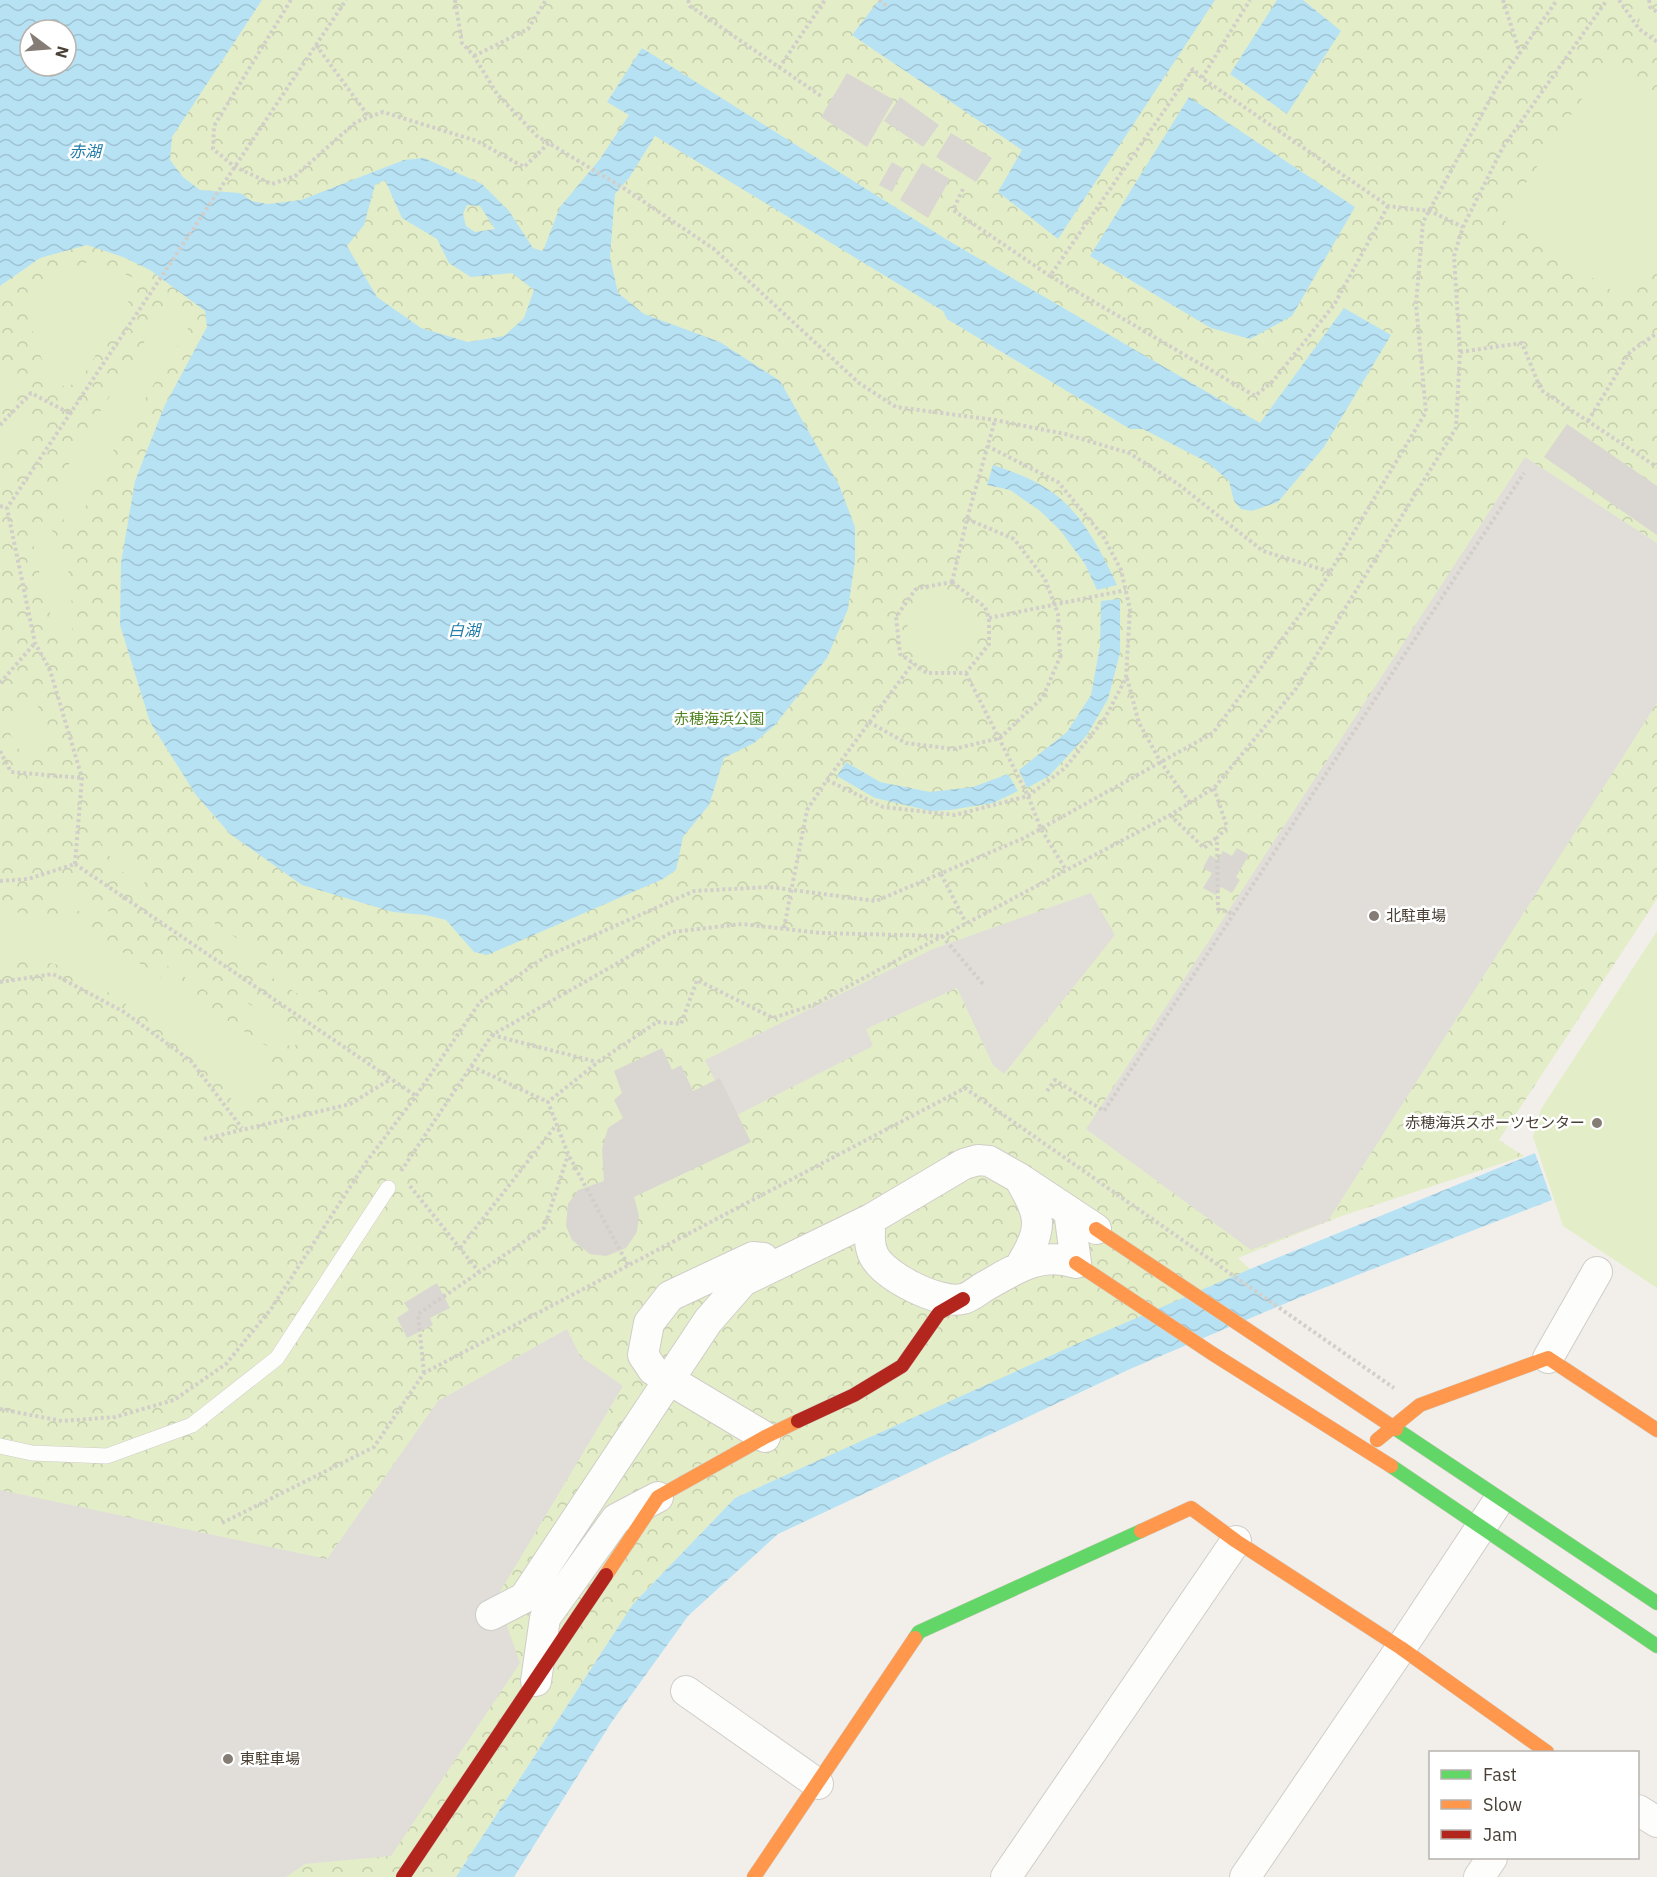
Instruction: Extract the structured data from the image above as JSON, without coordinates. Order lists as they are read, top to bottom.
{
  "water": ["赤湖", "白湖"],
  "parks": ["赤穂海浜公園"],
  "places": ["北駐車場", "赤穂海浜スポーツセンター", "東駐車場"],
  "legend": ["Fast", "Slow", "Jam"],
  "north": "right"
}
